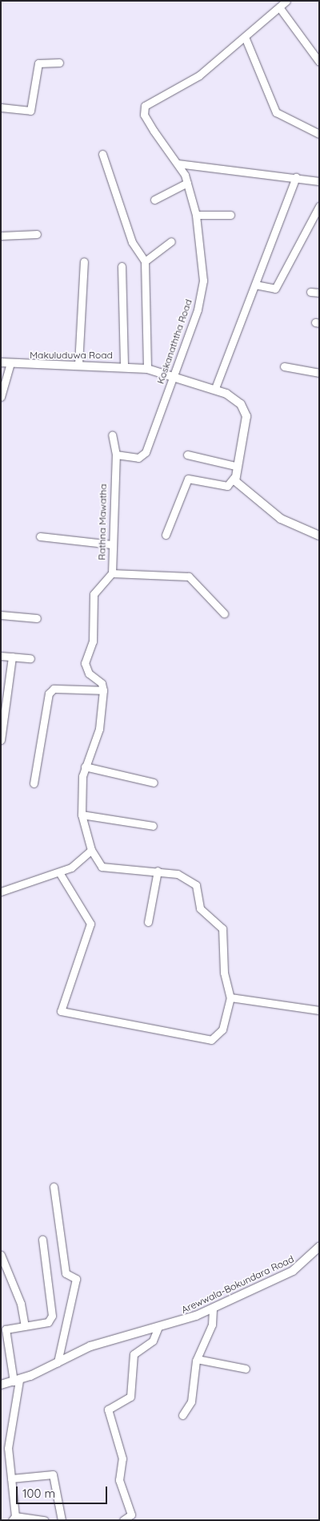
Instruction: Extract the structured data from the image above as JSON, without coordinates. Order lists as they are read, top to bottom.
{
  "streets": {
    "street": [
      "Koskanaththa Road",
      "Makuluduwa Road",
      "Rathna Mawatha",
      "Arewwala-Bokundara Road"
    ]
  },
  "crossings": [
    ["Koskanaththa Road", "Makuluduwa Road"],
    ["Koskanaththa Road", "Rathna Mawatha"]
  ],
  "scale_bar": "100 m"
}
